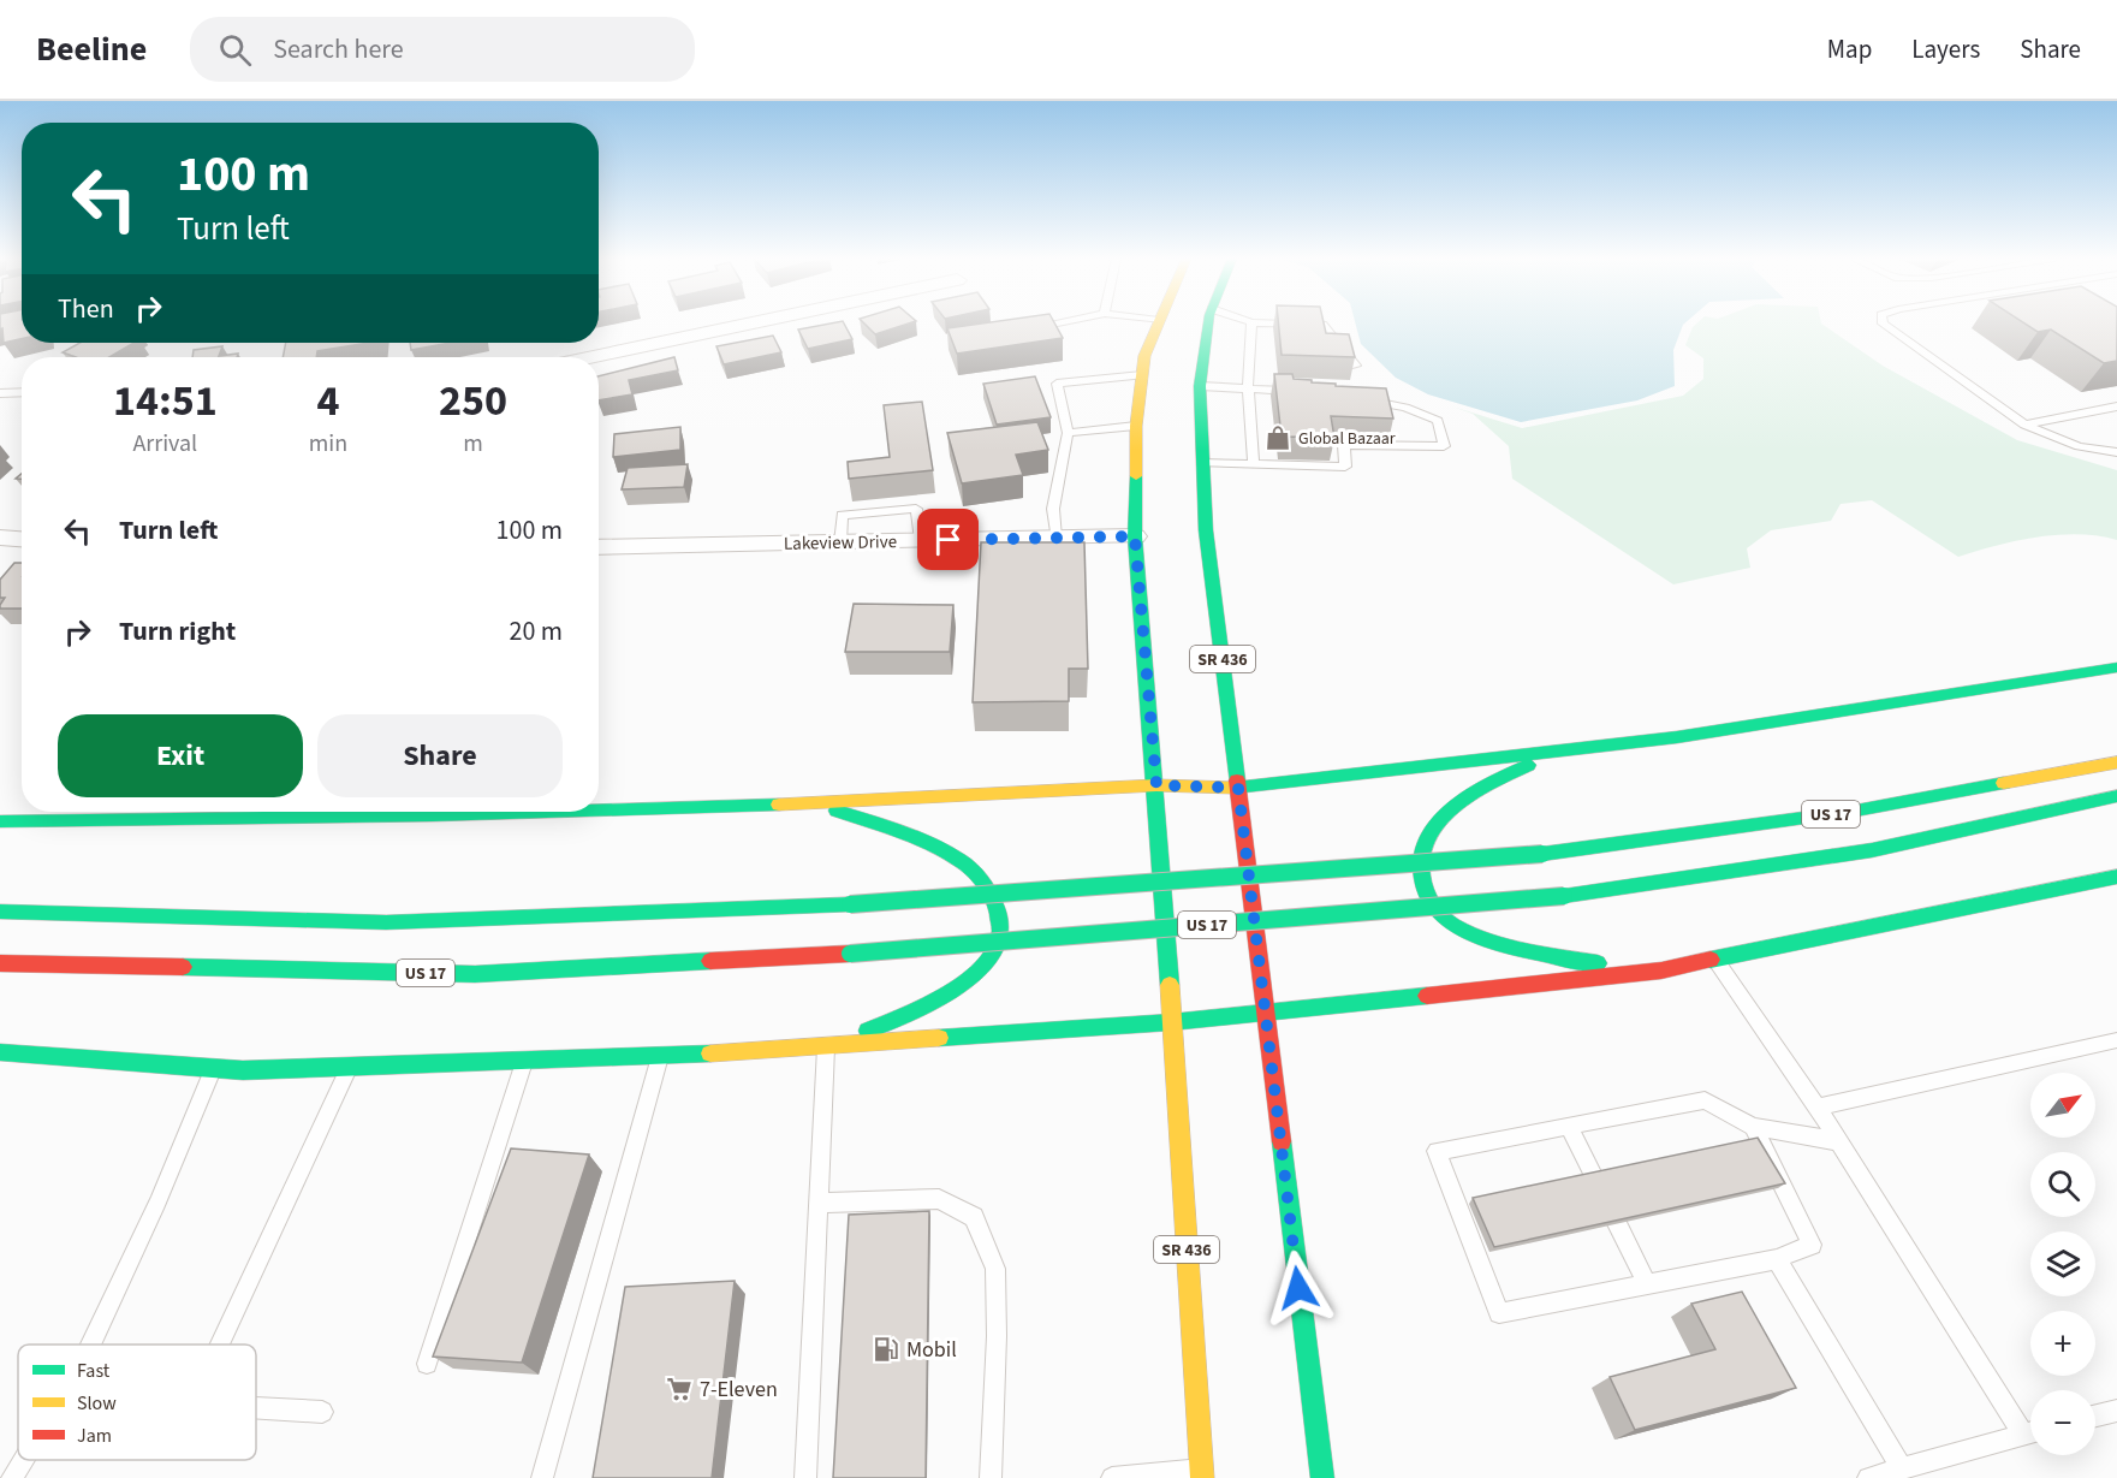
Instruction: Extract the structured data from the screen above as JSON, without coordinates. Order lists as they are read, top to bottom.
{
  "streets": {
    "main road": ["SR 436", "US 17"],
    "street": ["Lakeview Drive"]
  },
  "crossings": [
    ["Lakeview Drive", "SR 436"]
  ],
  "places": {
    "shop": ["Global Bazaar"],
    "fuel station": ["Mobil"],
    "supermarket": ["7-Eleven"]
  },
  "legend": ["Fast", "Slow", "Jam"],
  "north": "top right",
  "page": {
    "header": "Beeline",
    "search": "Search here",
    "nav": ["Map", "Layers", "Share"],
    "turn": ["100 m", "Turn left"],
    "then": "Then",
    "eta": [
      "14:51",
      "Arrival",
      "4",
      "min",
      "250",
      "m"
    ],
    "list": [
      {
        "name": "Turn left",
        "value": "100 m"
      },
      {
        "name": "Turn right",
        "value": "20 m"
      }
    ],
    "buttons": ["Exit", "Share"],
    "map_buttons": ["+", "−"]
  }
}
